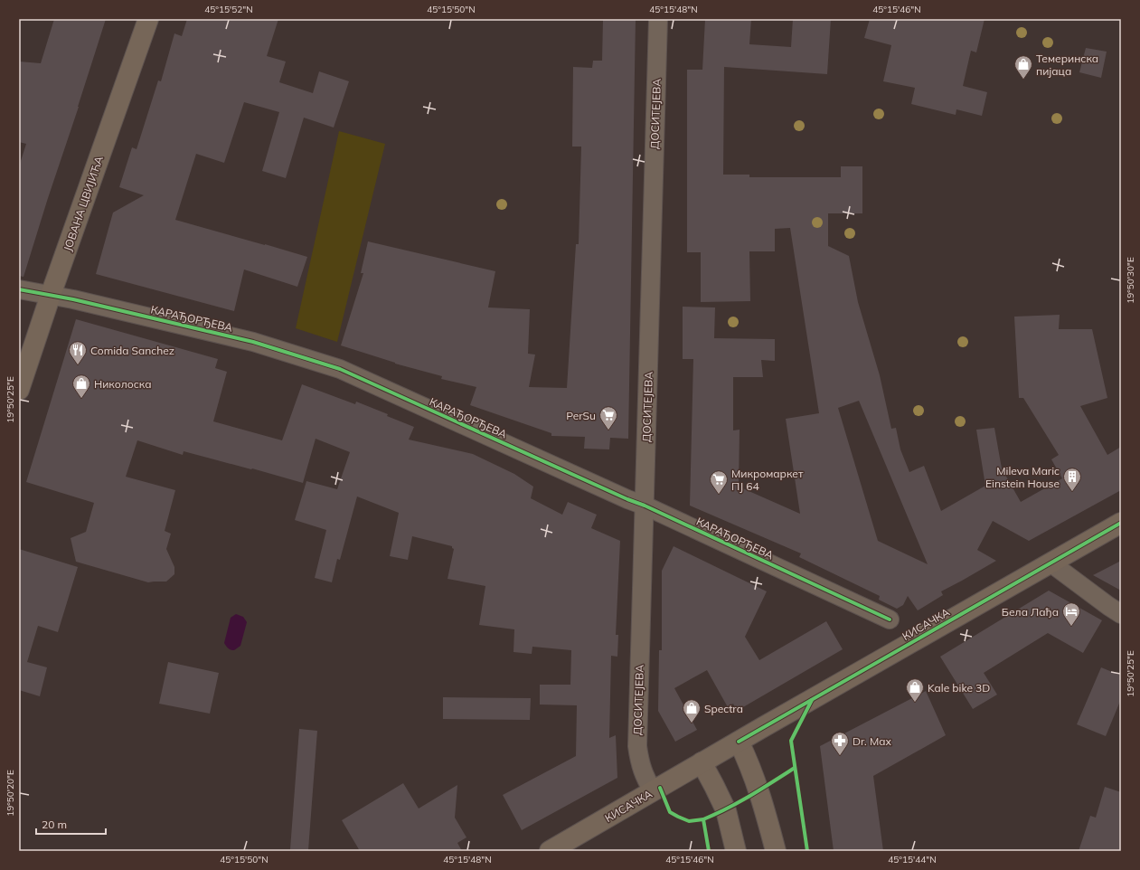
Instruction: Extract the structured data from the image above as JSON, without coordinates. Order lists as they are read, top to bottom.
{
  "streets": {
    "street": [
      "ДОСИТЕЈЕВА",
      "ЈОВАНА ЦВИЈИЋА",
      "КАРАЂОРЂЕВА",
      "КИСАЧКА"
    ]
  },
  "crossings": [
    ["ДОСИТЕЈЕВА", "КАРАЂОРЂЕВА"],
    ["ДОСИТЕЈЕВА", "КИСАЧКА"],
    ["ЈОВАНА ЦВИЈИЋА", "КАРАЂОРЂЕВА"]
  ],
  "places": {
    "shop": [
      "Темеринска пијаца",
      "Николоска",
      "Kale bike 3D",
      "Spectra"
    ],
    "restaurant": ["Comida Sanchez"],
    "supermarket": ["PerSu", "Микромаркет ПЈ 64"],
    "building": ["Mileva Maric Einstein House"],
    "hotel": ["Бела Лађа"],
    "pharmacy": ["Dr. Max"]
  },
  "scale_bar": "20 m",
  "coordinates": [
    "45°15'52\"N",
    "45°15'50\"N",
    "45°15'48\"N",
    "45°15'46\"N",
    "19°50'30\"E",
    "19°50'25\"E",
    "19°50'20\"E",
    "45°15'44\"N"
  ]
}
